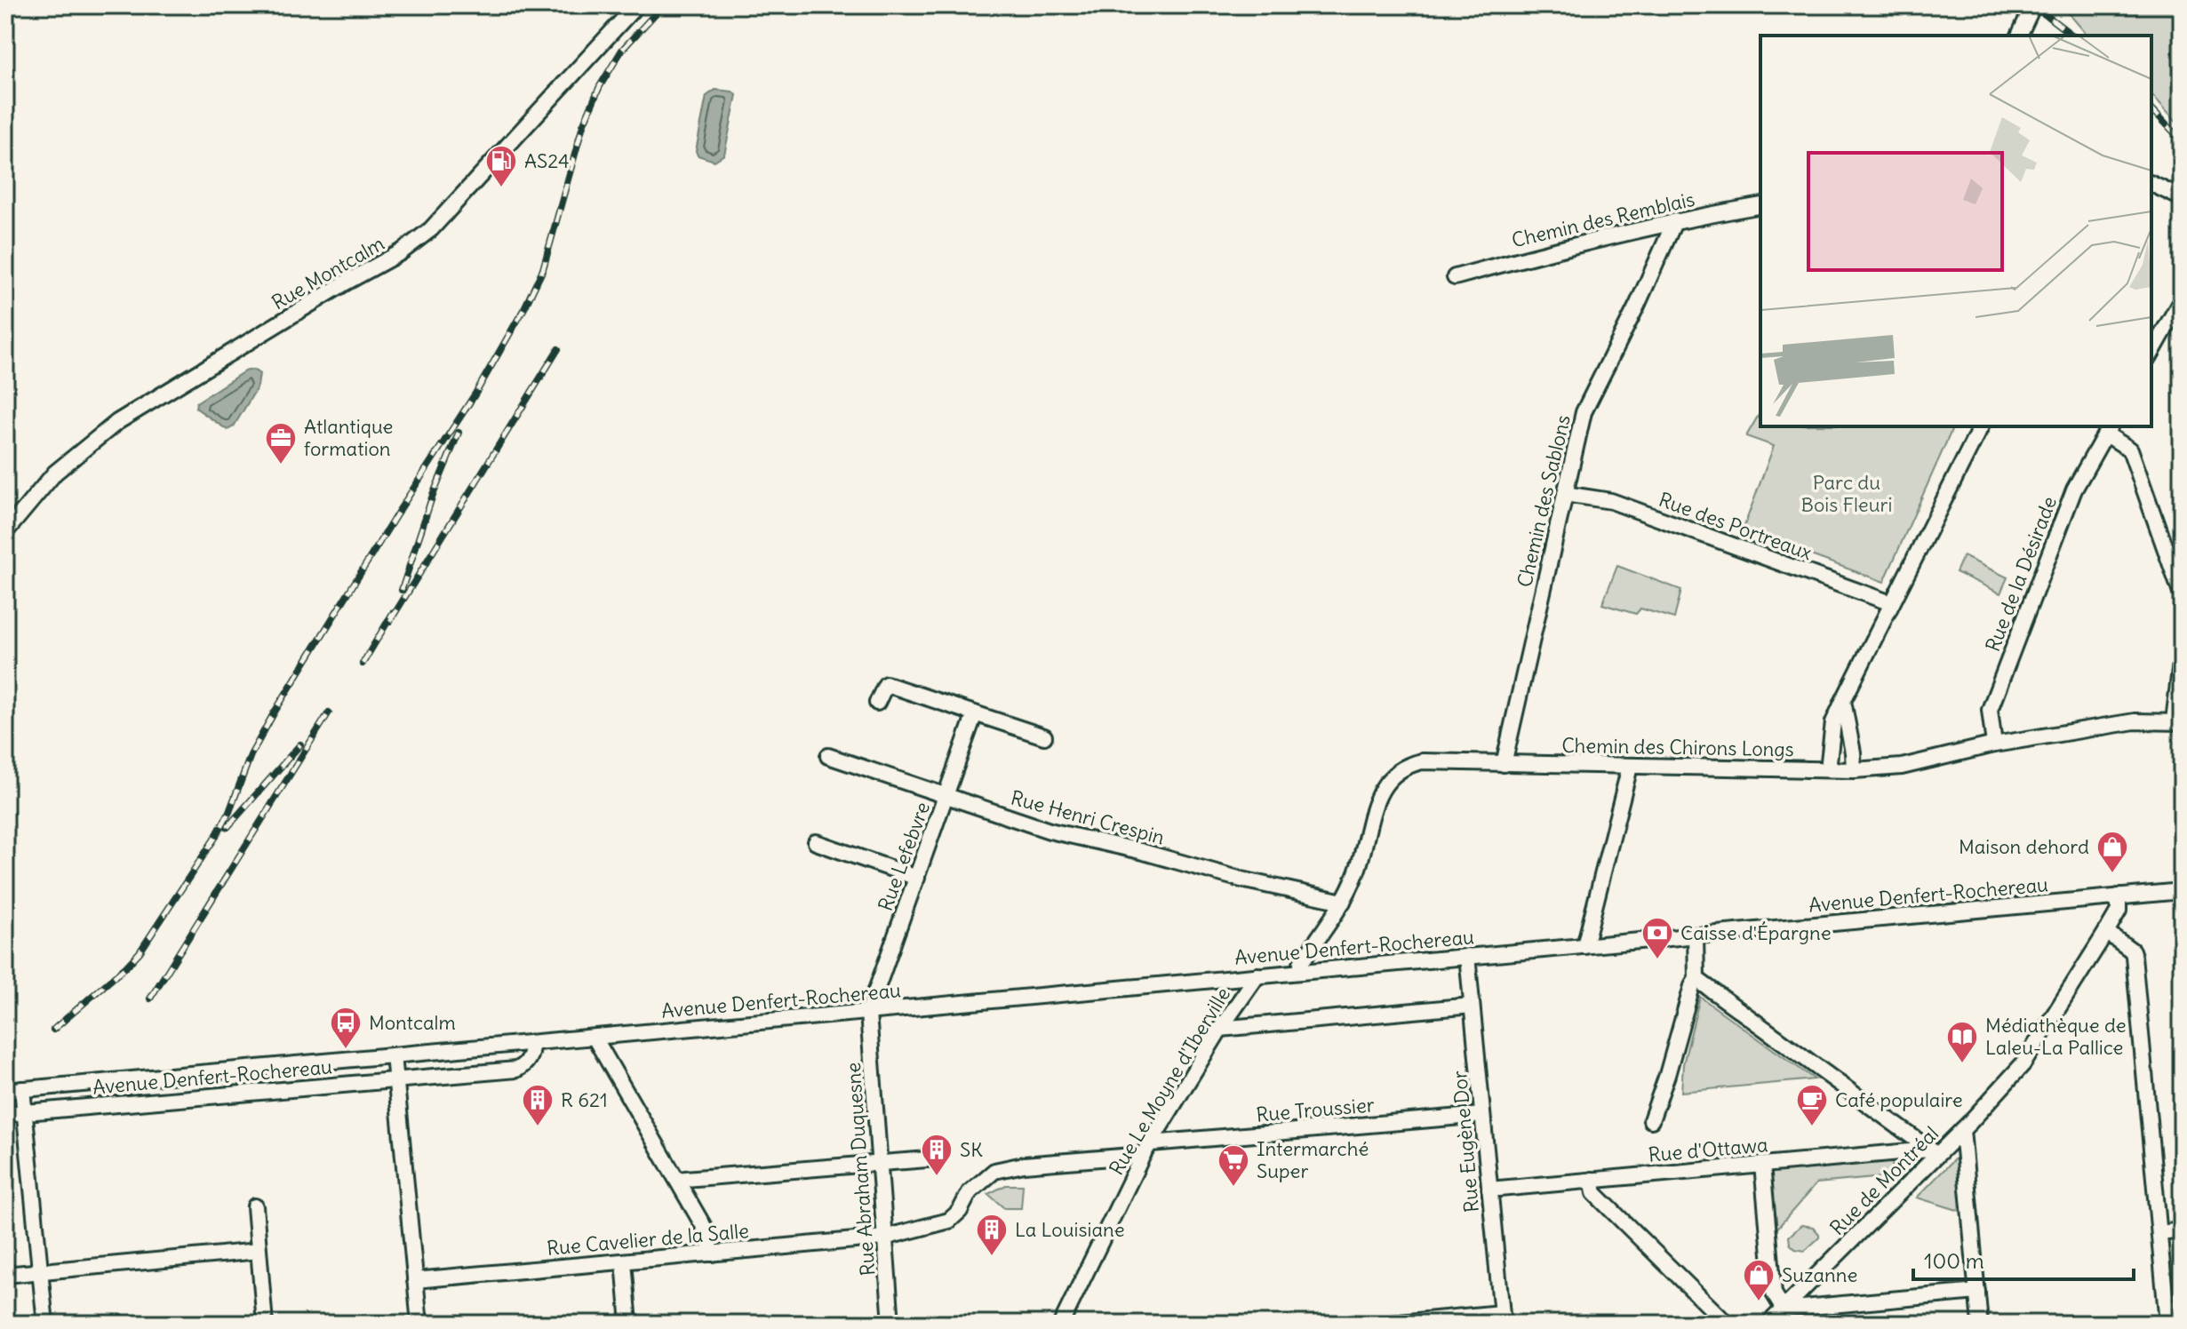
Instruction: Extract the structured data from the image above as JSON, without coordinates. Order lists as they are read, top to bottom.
{
  "streets": {
    "street": [
      "Chemin des Remblais",
      "Rue Montcalm",
      "Chemin des Sablons",
      "Rue des Portreaux",
      "Rue de la Désirade",
      "Chemin des Chirons Longs",
      "Rue Henri Crespin",
      "Rue Lefebvre",
      "Avenue Denfert-Rochereau",
      "Rue Le Moyne d'Iberville",
      "Rue Troussier",
      "Rue Eugène Dor",
      "Rue d'Ottawa",
      "Rue Abraham Duquesne",
      "Rue de Montréal",
      "Rue Cavelier de la Salle"
    ]
  },
  "crossings": [
    ["Chemin des Remblais", "Chemin des Sablons"],
    ["Chemin des Sablons", "Rue des Portreaux"],
    ["Chemin des Sablons", "Chemin des Chirons Longs"],
    ["Rue de la Désirade", "Chemin des Chirons Longs"],
    ["Chemin des Chirons Longs", "Rue Henri Crespin"],
    ["Chemin des Chirons Longs", "Avenue Denfert-Rochereau"],
    ["Rue Henri Crespin", "Rue Lefebvre"],
    ["Rue Lefebvre", "Avenue Denfert-Rochereau"],
    ["Rue Lefebvre", "Rue Abraham Duquesne"],
    ["Avenue Denfert-Rochereau", "Rue Le Moyne d'Iberville"],
    ["Avenue Denfert-Rochereau", "Rue Eugène Dor"],
    ["Avenue Denfert-Rochereau", "Rue Abraham Duquesne"],
    ["Avenue Denfert-Rochereau", "Rue de Montréal"],
    ["Rue Le Moyne d'Iberville", "Rue Troussier"],
    ["Rue Troussier", "Rue Eugène Dor"],
    ["Rue Troussier", "Rue Abraham Duquesne"],
    ["Rue Troussier", "Rue Cavelier de la Salle"],
    ["Rue Eugène Dor", "Rue d'Ottawa"],
    ["Rue d'Ottawa", "Rue de Montréal"],
    ["Rue Abraham Duquesne", "Rue Cavelier de la Salle"]
  ],
  "parks": ["Parc du Bois Fleuri"],
  "places": {
    "fuel station": ["AS24"],
    "office": ["Atlantique formation"],
    "shop": ["Maison dehord", "Suzanne"],
    "bank": ["Caisse d'Épargne"],
    "bus stop": ["Montcalm"],
    "library": ["Médiathèque de Laleu-La Pallice"],
    "building": ["R 621", "SK", "La Louisiane"],
    "cafe": ["Café populaire"],
    "supermarket": ["Intermarché Super"]
  },
  "scale_bar": "100 m"
}
